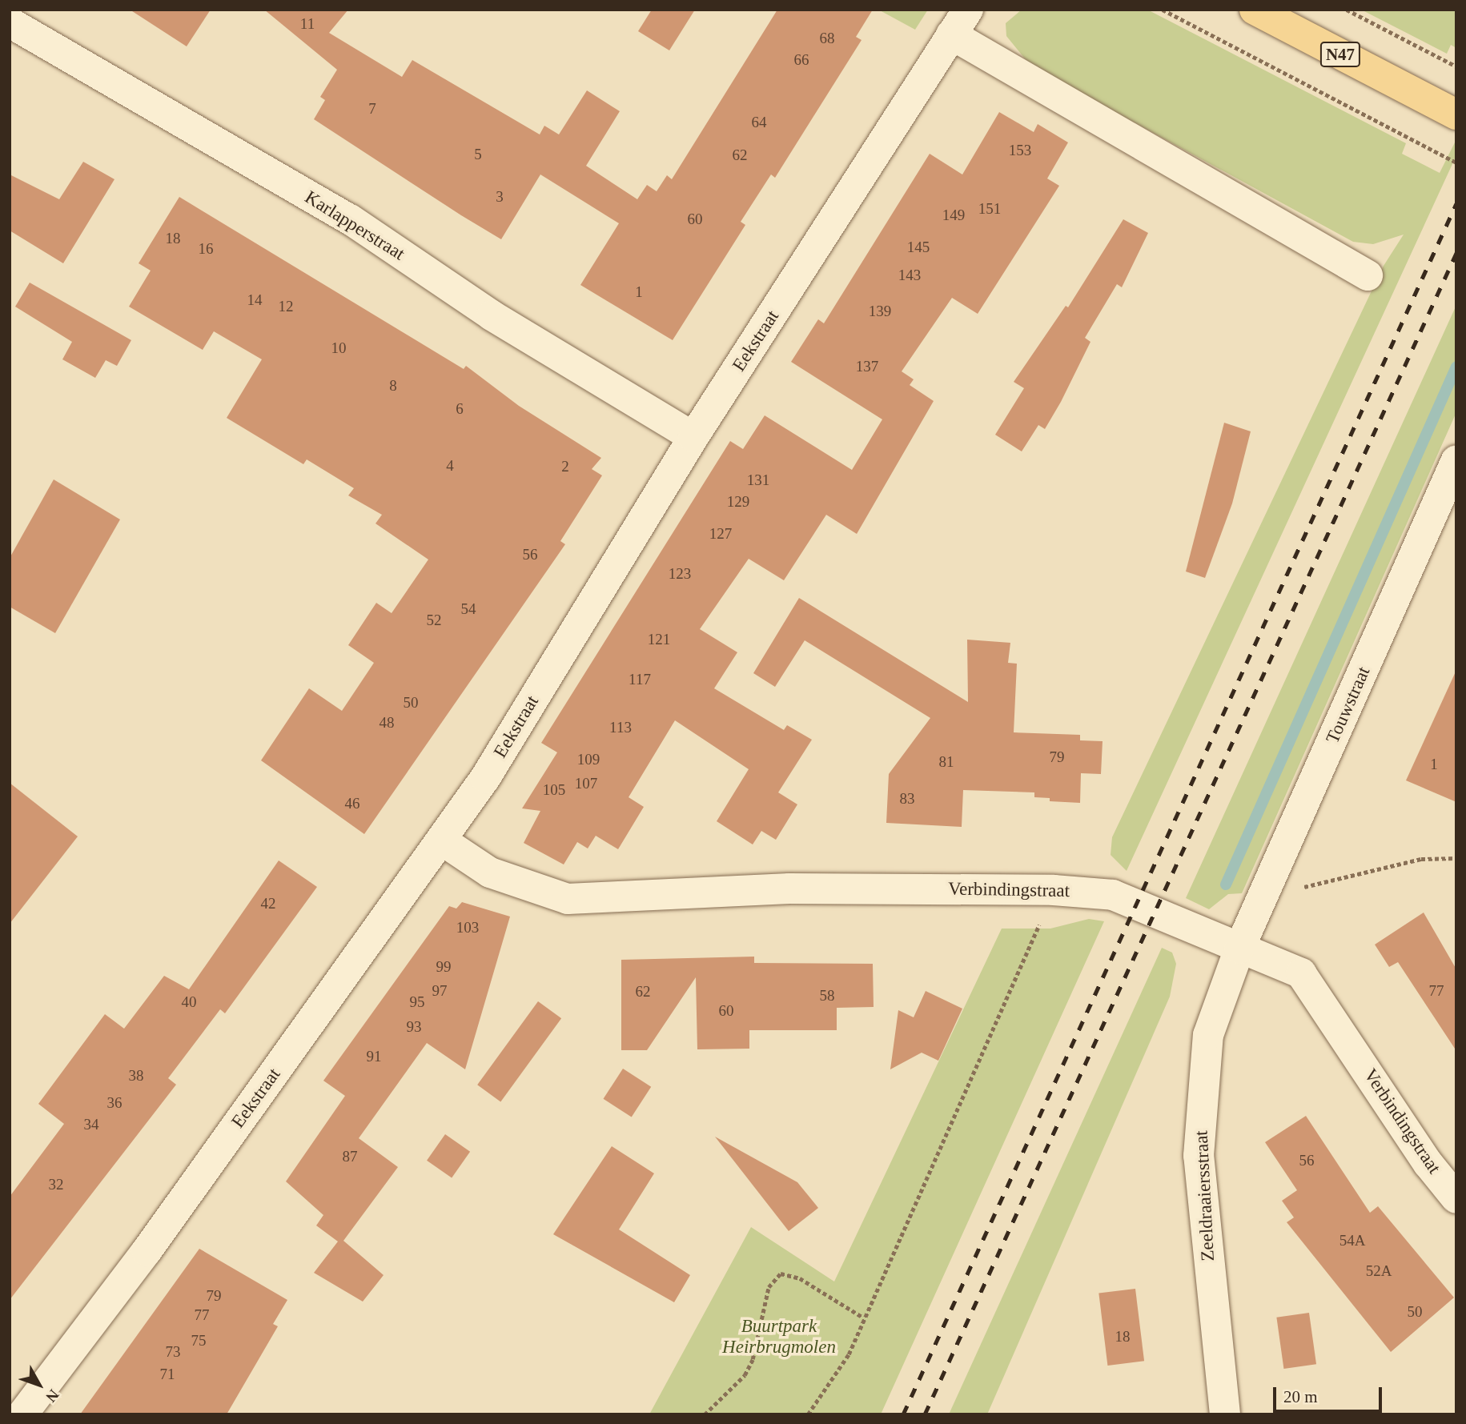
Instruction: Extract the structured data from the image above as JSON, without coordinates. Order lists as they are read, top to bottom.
{
  "streets": {
    "main road": ["N47"],
    "street": [
      "Karlapperstraat",
      "Eekstraat",
      "Touwstraat",
      "Verbindingstraat",
      "Zeeldraaiersstraat"
    ]
  },
  "crossings": [
    ["Karlapperstraat", "Eekstraat"],
    ["Eekstraat", "Verbindingstraat"],
    ["Touwstraat", "Verbindingstraat"],
    ["Touwstraat", "Zeeldraaiersstraat"],
    ["Verbindingstraat", "Zeeldraaiersstraat"]
  ],
  "parks": ["Buurtpark Heirbrugmolen"],
  "house_numbers": [
    "11",
    "68",
    "66",
    "7",
    "64",
    "153",
    "5",
    "62",
    "3",
    "151",
    "149",
    "60",
    "18",
    "145",
    "16",
    "143",
    "1",
    "14",
    "12",
    "139",
    "10",
    "137",
    "8",
    "6",
    "4",
    "2",
    "131",
    "129",
    "127",
    "56",
    "123",
    "54",
    "52",
    "121",
    "117",
    "50",
    "48",
    "113",
    "79",
    "109",
    "81",
    "1",
    "107",
    "105",
    "83",
    "46",
    "42",
    "103",
    "99",
    "97",
    "77",
    "62",
    "58",
    "40",
    "95",
    "60",
    "93",
    "91",
    "38",
    "36",
    "34",
    "87",
    "56",
    "32",
    "54A",
    "52A",
    "79",
    "50",
    "77",
    "18",
    "75",
    "73",
    "71"
  ],
  "scale_bar": "20 m",
  "north": "bottom right"
}
